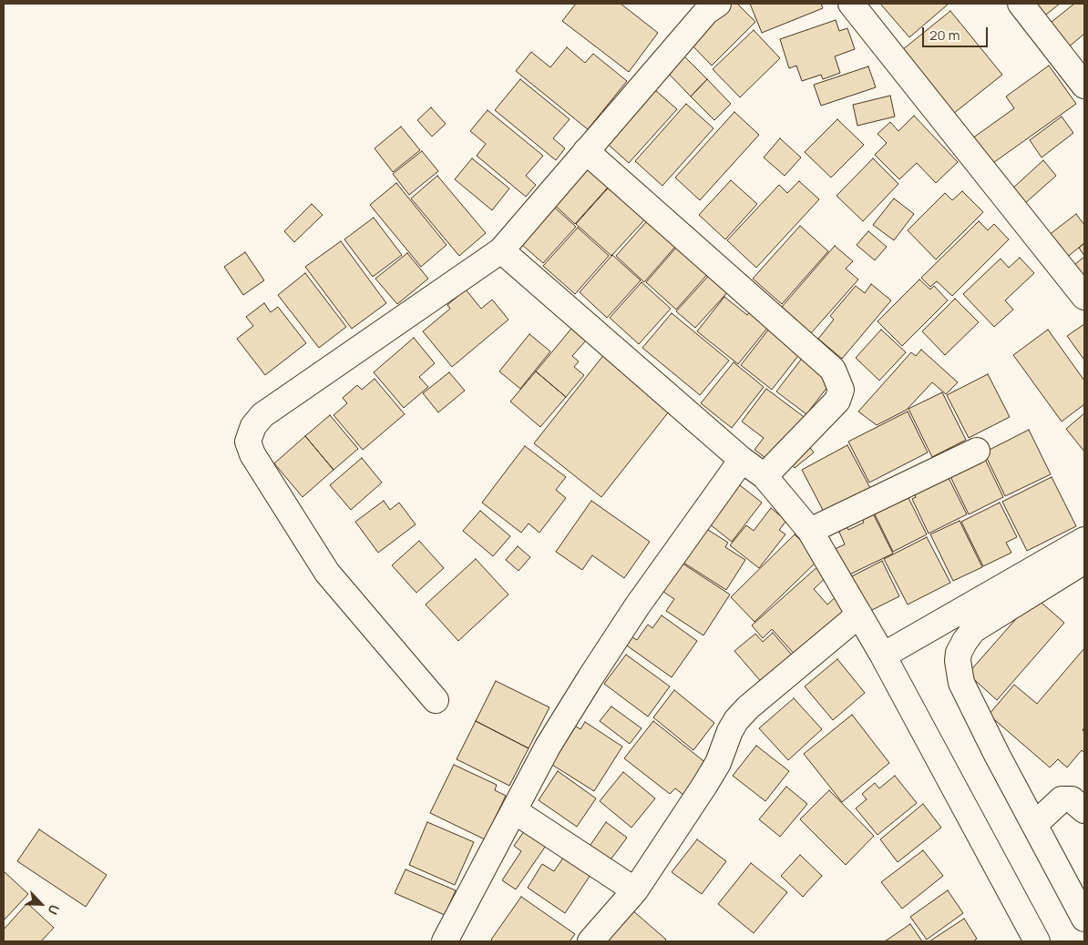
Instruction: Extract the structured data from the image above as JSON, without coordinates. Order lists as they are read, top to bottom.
{
  "scale_bar": "20 m",
  "north": "bottom right"
}
